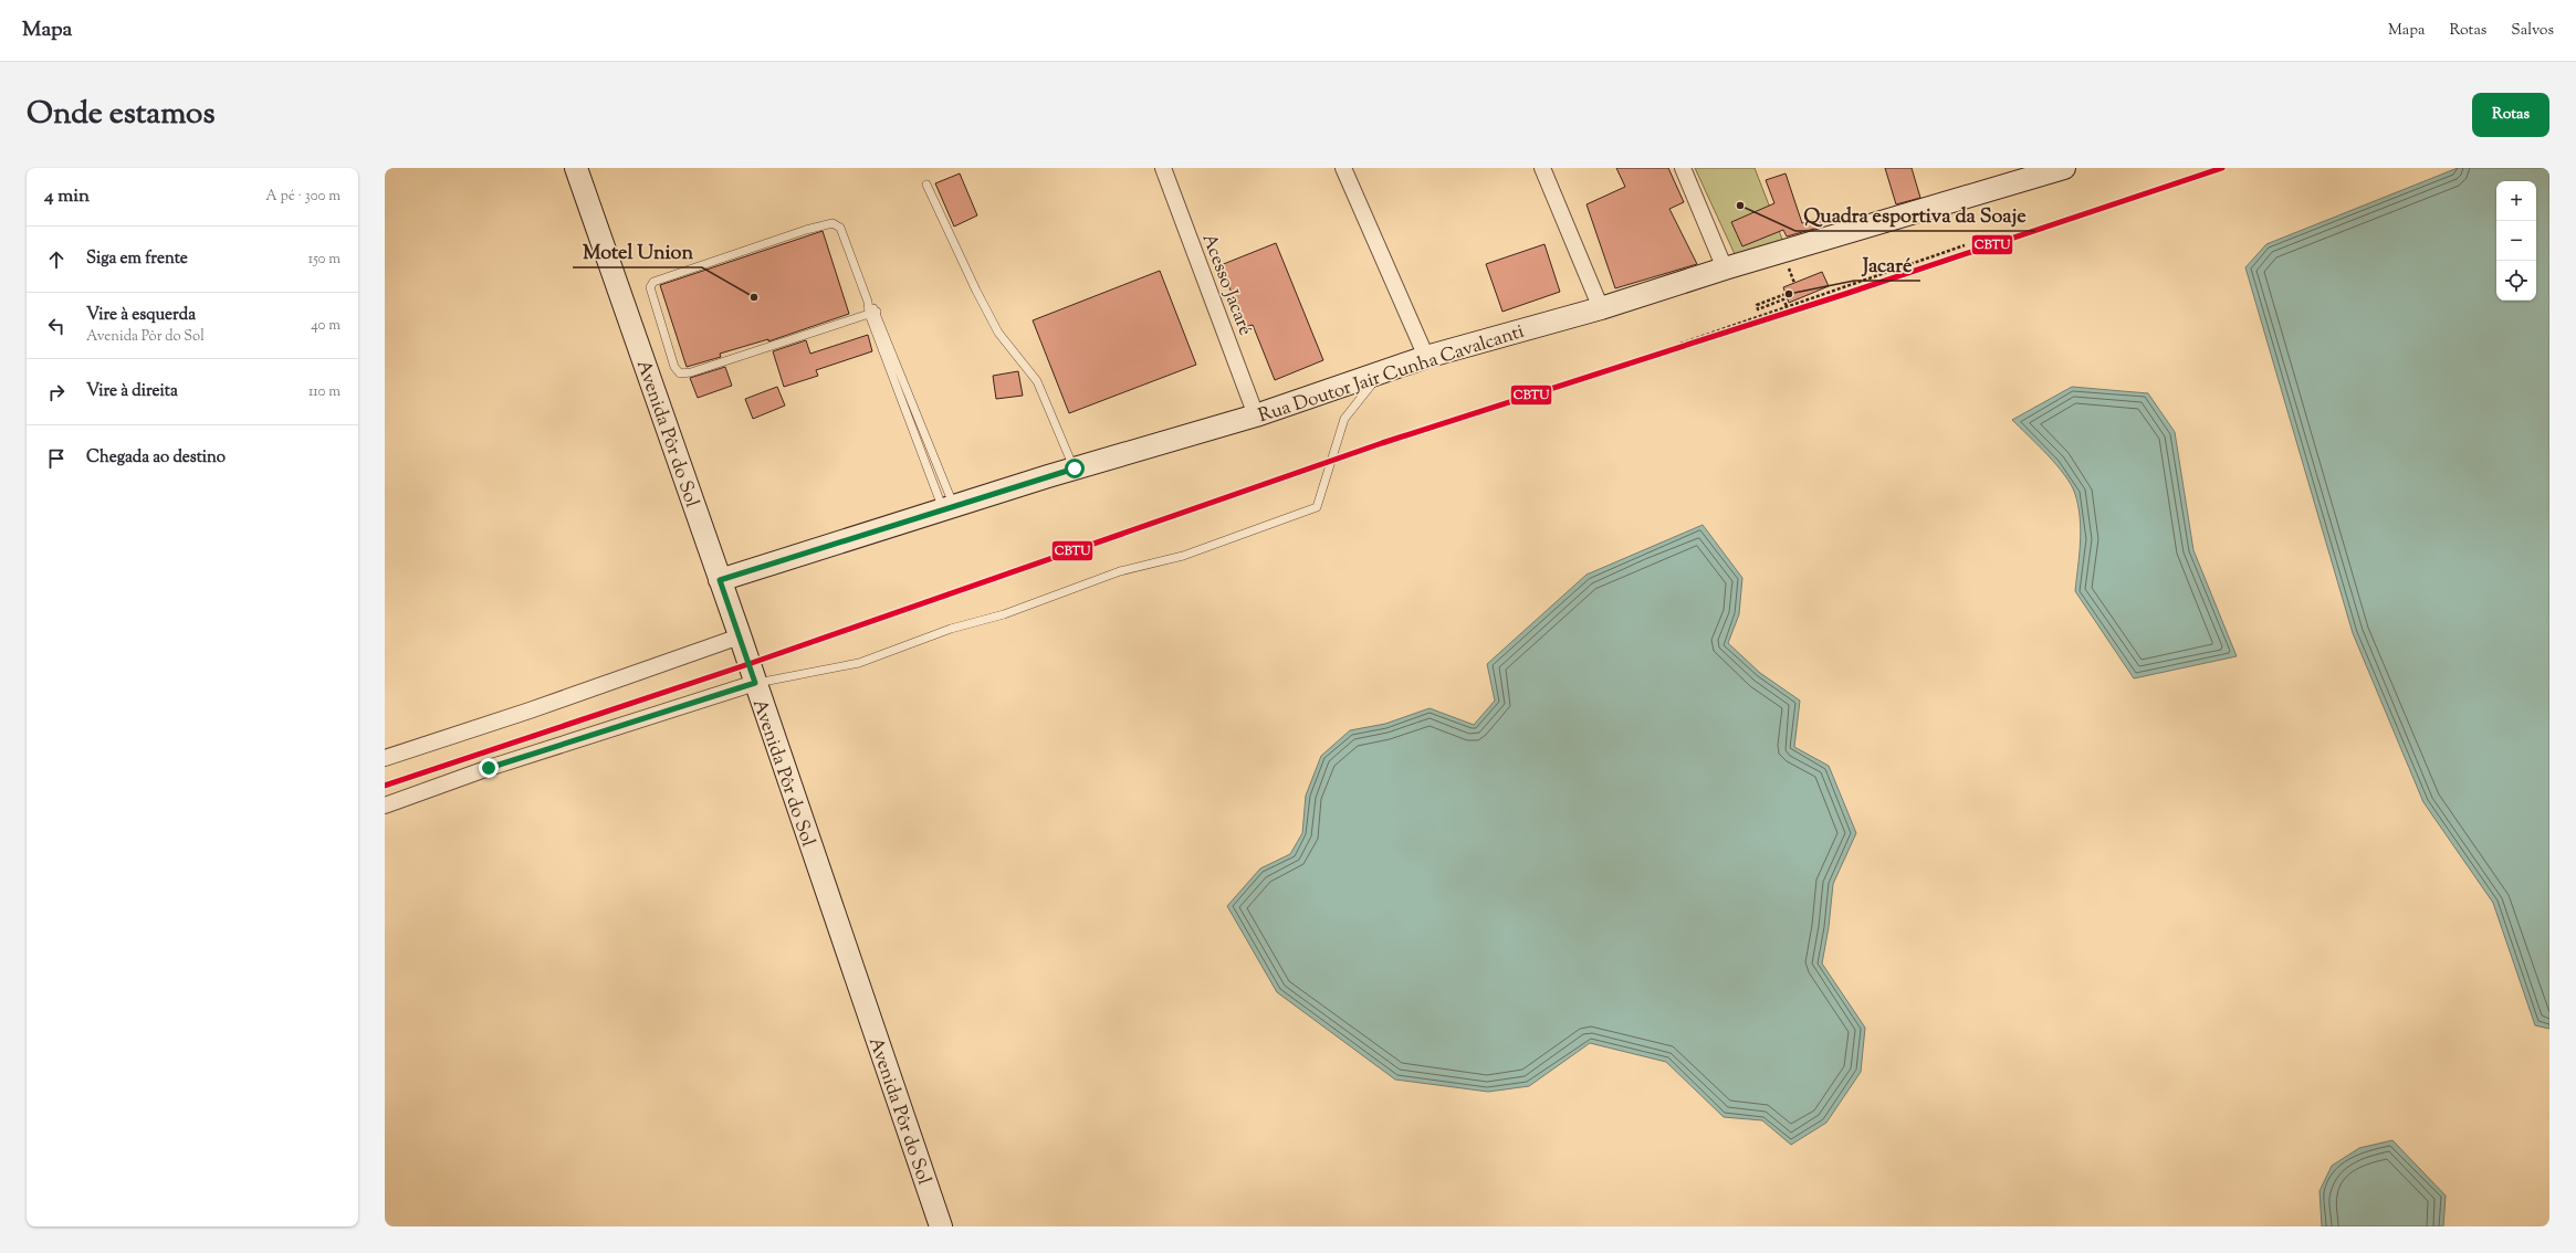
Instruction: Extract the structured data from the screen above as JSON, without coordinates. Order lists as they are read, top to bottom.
{
  "streets": {
    "street": ["Acesso Jacaré", "Rua Doutor Jair Cunha Cavalcanti", "Avenida Pôr do Sol"]
  },
  "crossings": [
    ["Acesso Jacaré", "Rua Doutor Jair Cunha Cavalcanti"],
    ["Rua Doutor Jair Cunha Cavalcanti", "Avenida Pôr do Sol"]
  ],
  "places": ["Quadra esportiva da Soaje", "Jacaré", "Motel Union"],
  "lines": ["transit line CBTU"],
  "page": {
    "header": "Mapa",
    "nav": ["Mapa", "Rotas", "Salvos"],
    "title": "Onde estamos",
    "buttons": "Rotas",
    "heading": ["4 min", "A pé · 300 m"],
    "map_buttons": ["+", "−"],
    "list": [
      ["Siga em frente", "150 m"],
      ["Vire à esquerda", "Avenida Pôr do Sol", "40 m"],
      ["Vire à direita", "110 m"],
      "Chegada ao destino"
    ]
  }
}
